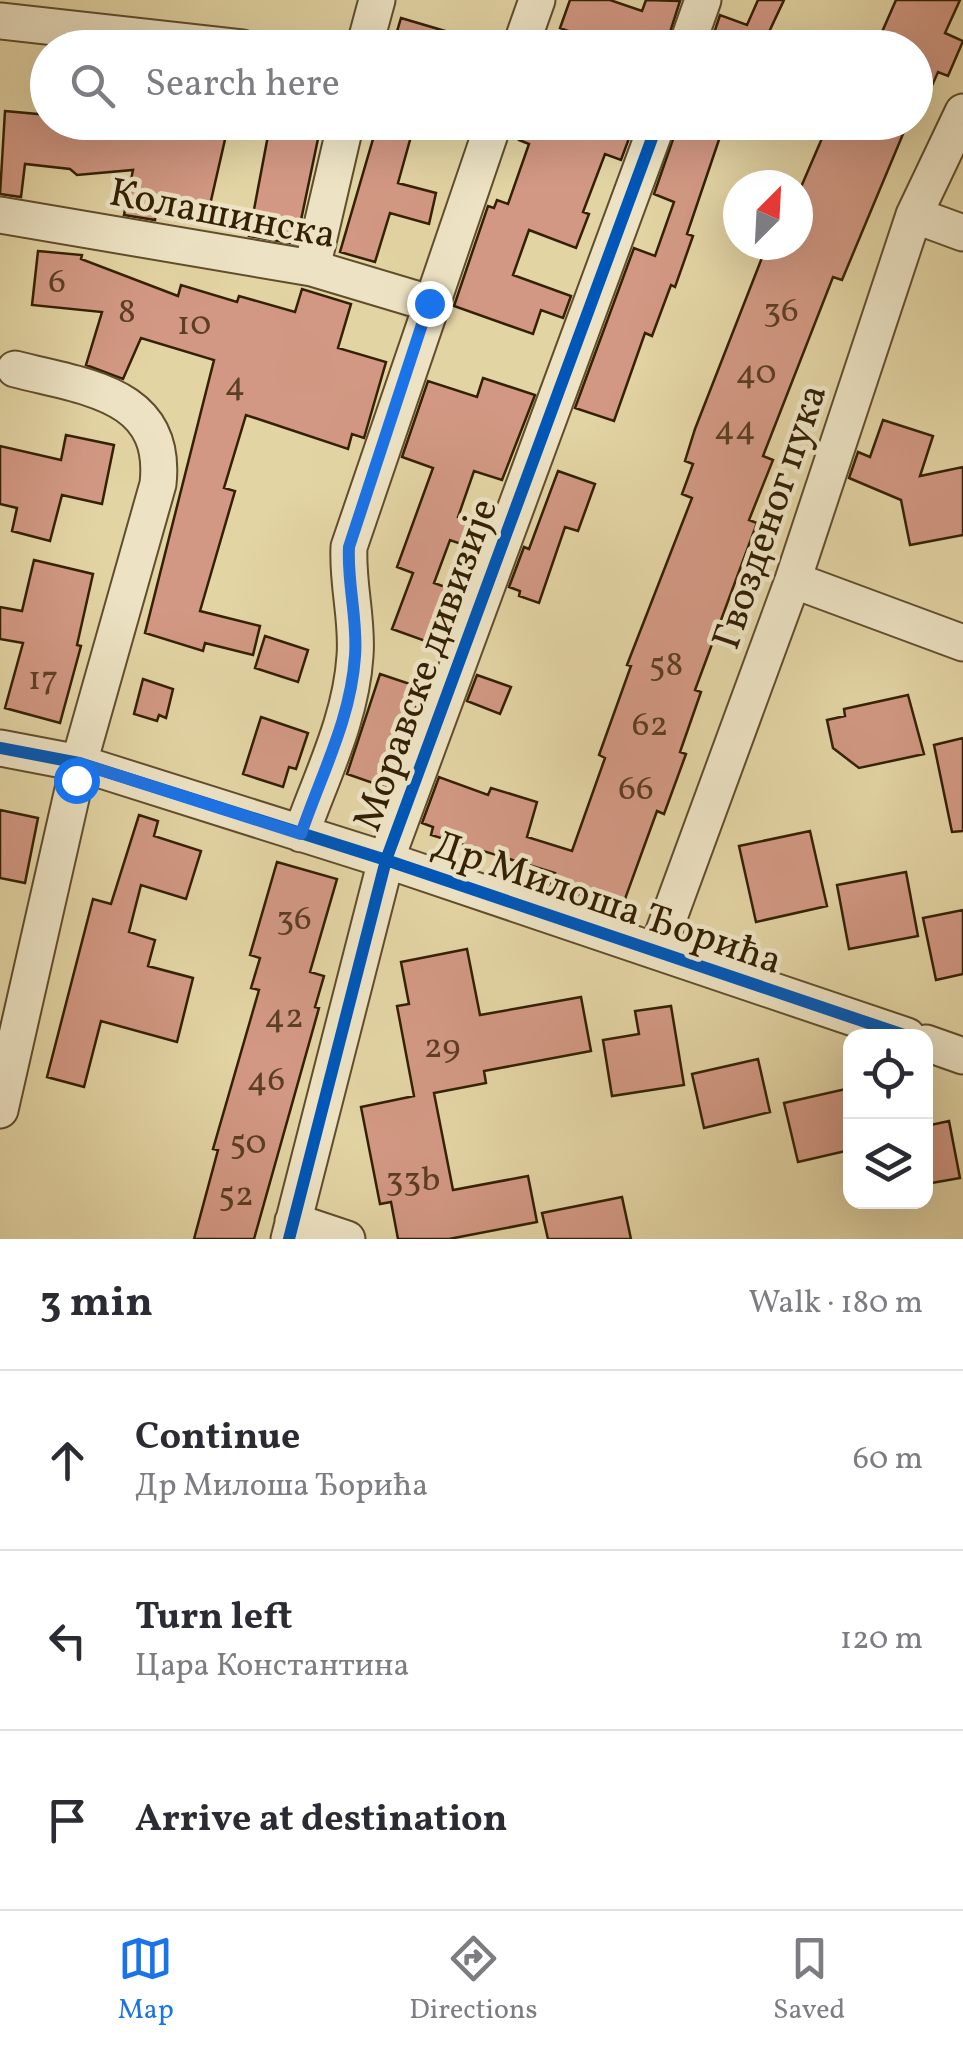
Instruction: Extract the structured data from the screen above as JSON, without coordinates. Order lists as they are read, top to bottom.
{
  "streets": {
    "street": [
      "Колашинска",
      "Гвозденог пука",
      "Моравске дивизије",
      "Др Милоша Ђорића"
    ]
  },
  "crossings": [
    ["Гвозденог пука", "Др Милоша Ђорића"],
    ["Моравске дивизије", "Др Милоша Ђорића"]
  ],
  "house_numbers": [
    "6",
    "36",
    "8",
    "10",
    "40",
    "4",
    "44",
    "58",
    "17",
    "62",
    "66",
    "36",
    "42",
    "29",
    "46",
    "50",
    "33b",
    "52"
  ],
  "north": "top right",
  "page": {
    "search": "Search here",
    "heading": ["3 min", "Walk · 180 m"],
    "list": [
      ["Continue", "Др Милоша Ђорића", "60 m"],
      ["Turn left", "Цара Константина", "120 m"],
      "Arrive at destination"
    ],
    "nav": ["Map", "Directions", "Saved"]
  }
}
